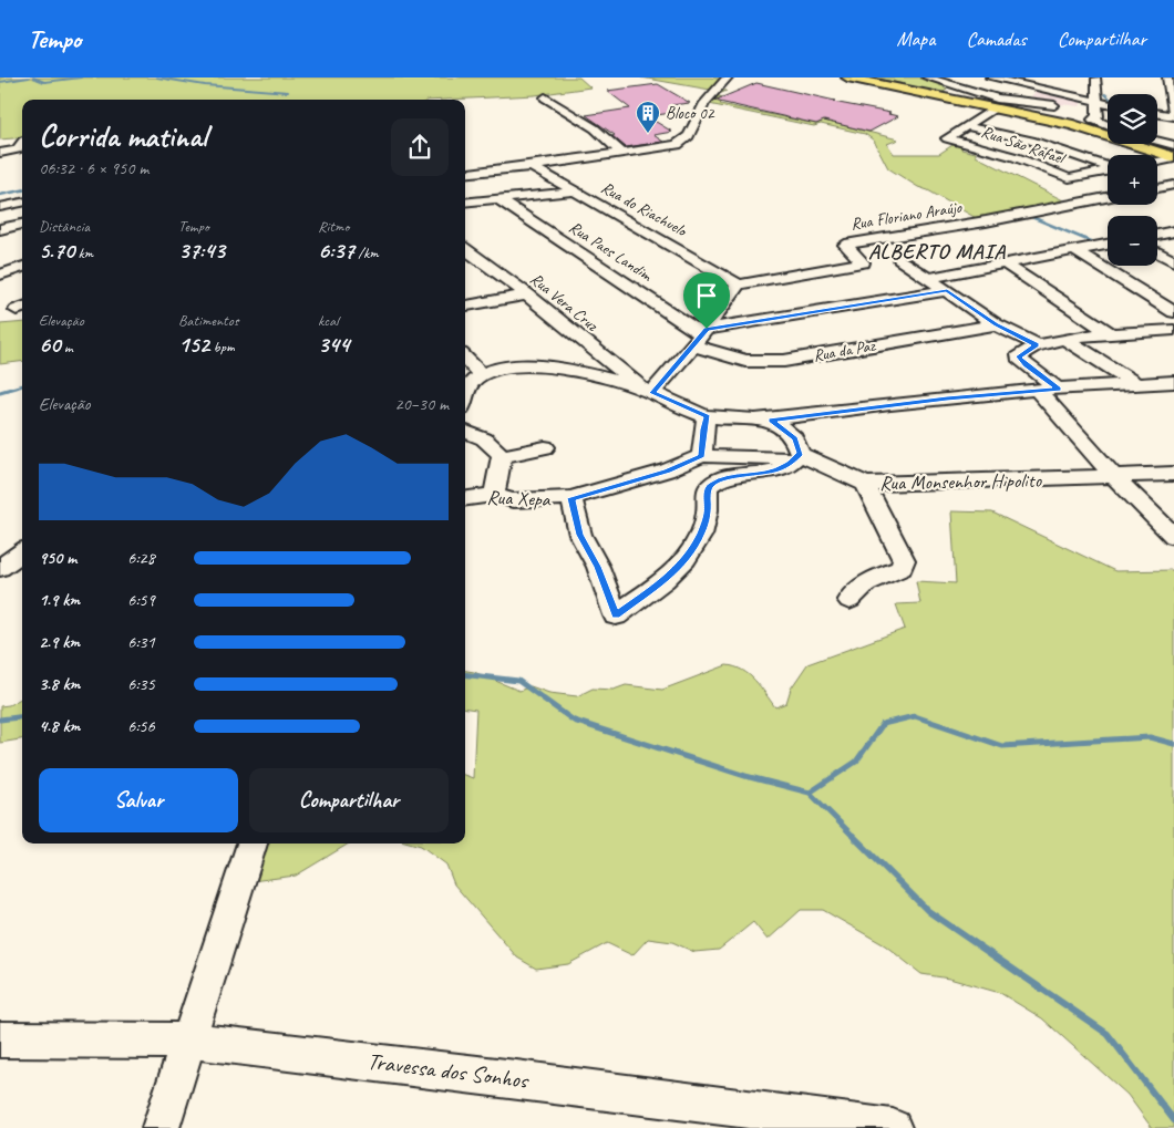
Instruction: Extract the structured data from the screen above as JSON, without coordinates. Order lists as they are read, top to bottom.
{
  "streets": {
    "street": [
      "Rua São Rafael",
      "Rua do Riachuelo",
      "Rua Floriano Araújo",
      "Rua Paes Landim",
      "Rua Vera Cruz",
      "Rua da Paz",
      "Rua Monsenhor Hipolito",
      "Rua Xepa",
      "Travessa dos Sonhos"
    ]
  },
  "crossings": [
    ["Rua do Riachuelo", "Rua Floriano Araújo"],
    ["Rua do Riachuelo", "Rua Paes Landim"],
    ["Rua Paes Landim", "Rua da Paz"]
  ],
  "districts": ["ALBERTO MAIA"],
  "places": {
    "building": ["Bloco 02"]
  },
  "page": {
    "header": "Tempo",
    "nav": ["Mapa", "Camadas", "Compartilhar"],
    "map_buttons": ["+", "−"],
    "heading": ["Corrida matinal", "06:32 · 6 × 950 m"],
    "stats": [
      ["Distância", "5.70 km"],
      ["Tempo", "37:43"],
      ["Ritmo", "6:37 /km"],
      ["Elevação", "60 m"],
      ["Batimentos", "152 bpm"],
      ["kcal", "344"]
    ],
    "chart": ["Elevação", "20–30 m"],
    "list": [
      {
        "name": "950 m",
        "note": "6:28"
      },
      {
        "name": "1.9 km",
        "note": "6:59"
      },
      {
        "name": "2.9 km",
        "note": "6:31"
      },
      {
        "name": "3.8 km",
        "note": "6:35"
      },
      {
        "name": "4.8 km",
        "note": "6:56"
      }
    ],
    "buttons": ["Salvar", "Compartilhar"]
  }
}
